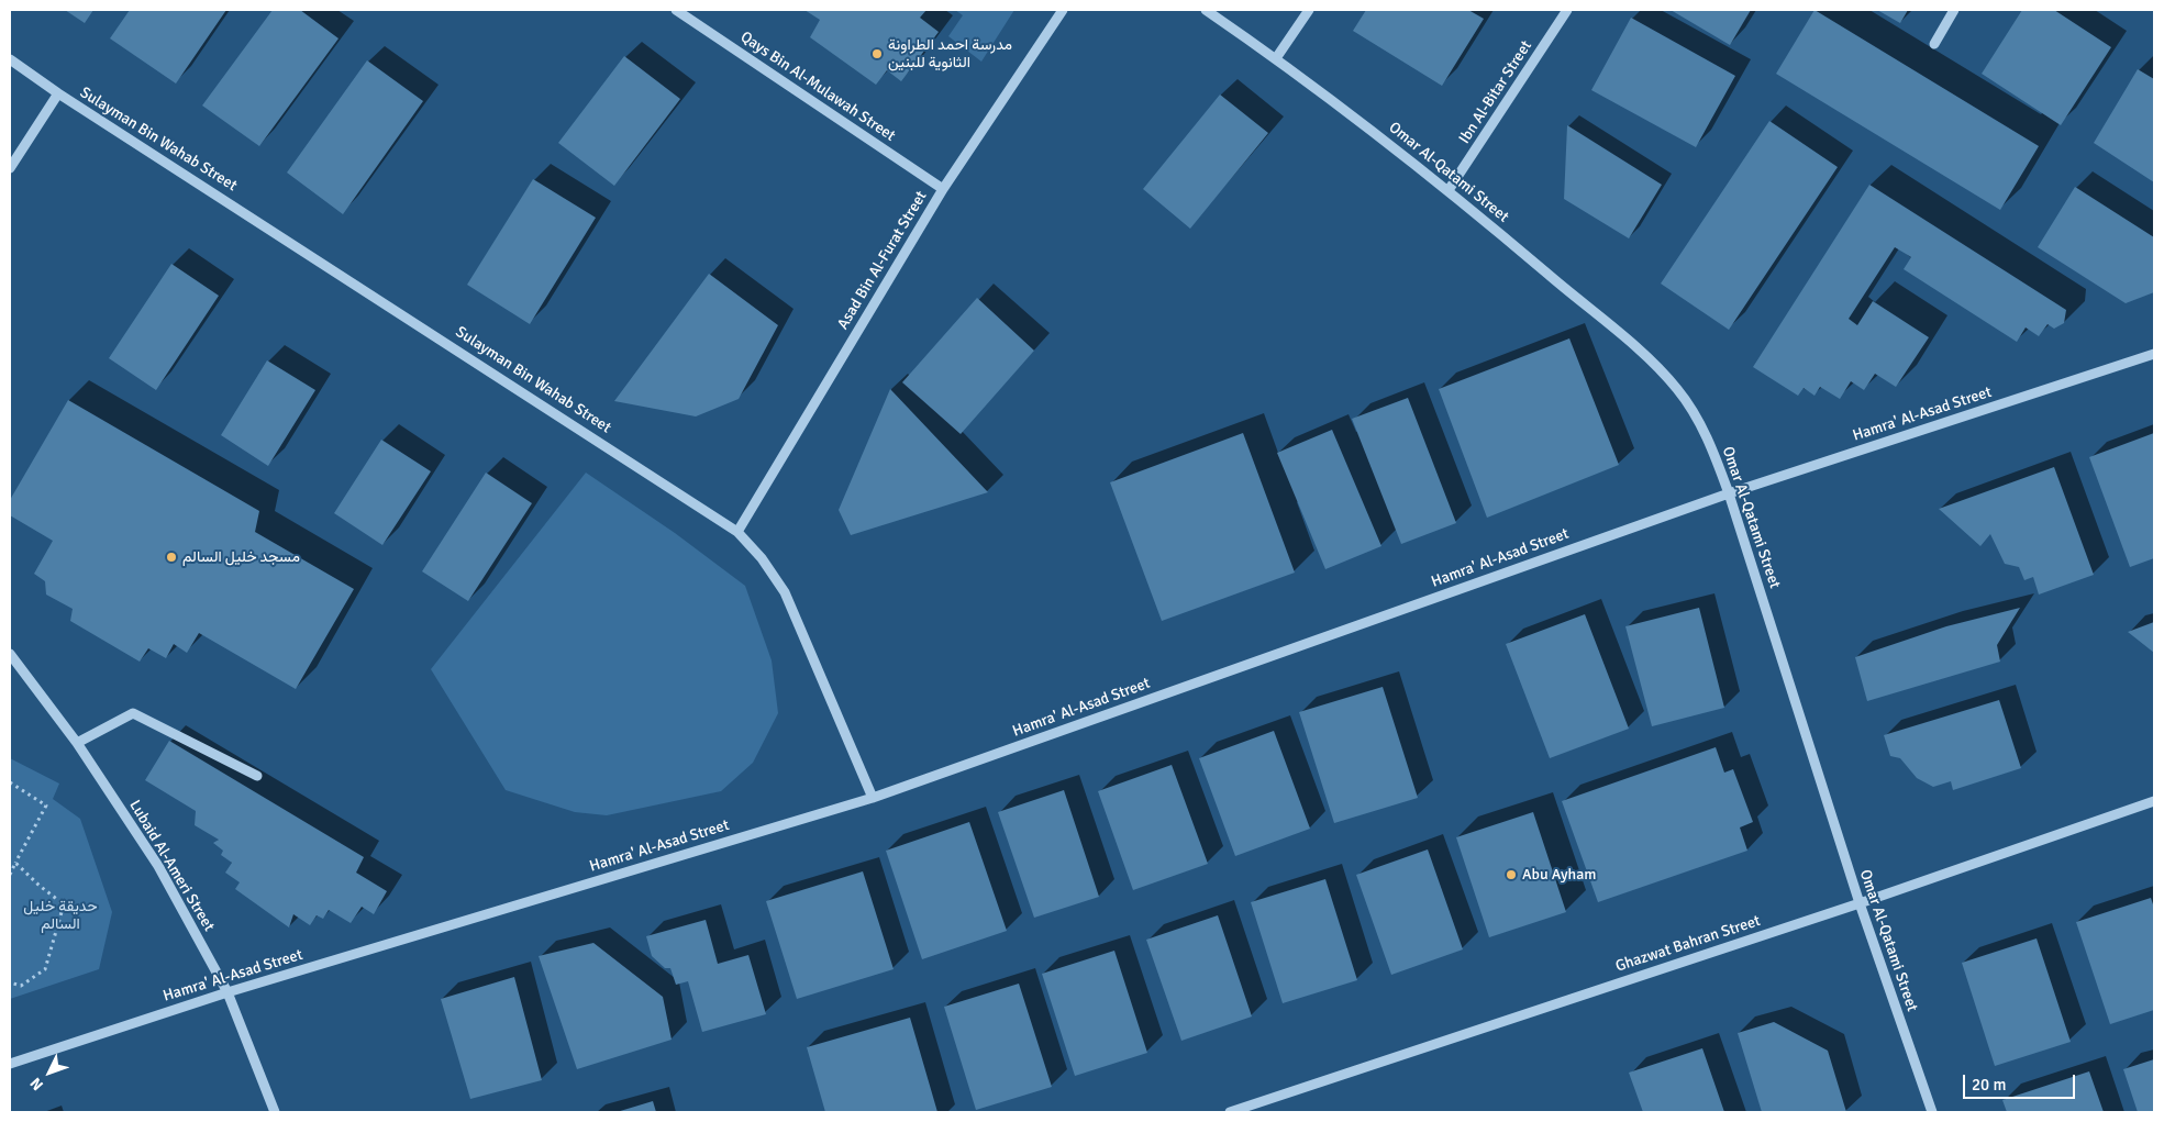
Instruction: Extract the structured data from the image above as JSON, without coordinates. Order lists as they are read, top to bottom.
{
  "streets": {
    "street": [
      "Qays Bin Al-Mulawah Street",
      "Ibn Al-Bitar Street",
      "Sulayman Bin Wahab Street",
      "Omar Al-Qatami Street",
      "Asad Bin Al-Furat Street",
      "Hamra' Al-Asad Street",
      "Lubaid Al-Ameri Street",
      "Ghazwat Bahran Street"
    ]
  },
  "crossings": [
    ["Qays Bin Al-Mulawah Street", "Asad Bin Al-Furat Street"],
    ["Ibn Al-Bitar Street", "Omar Al-Qatami Street"],
    ["Sulayman Bin Wahab Street", "Asad Bin Al-Furat Street"],
    ["Sulayman Bin Wahab Street", "Hamra' Al-Asad Street"],
    ["Omar Al-Qatami Street", "Hamra' Al-Asad Street"],
    ["Omar Al-Qatami Street", "Ghazwat Bahran Street"],
    ["Hamra' Al-Asad Street", "Lubaid Al-Ameri Street"]
  ],
  "parks": ["حديقة خليل السالم"],
  "places": ["مدرسة احمد الطراونة الثانوية للبنين", "مسجد خليل السالم", "Abu Ayham"],
  "scale_bar": "20 m",
  "north": "bottom left"
}
